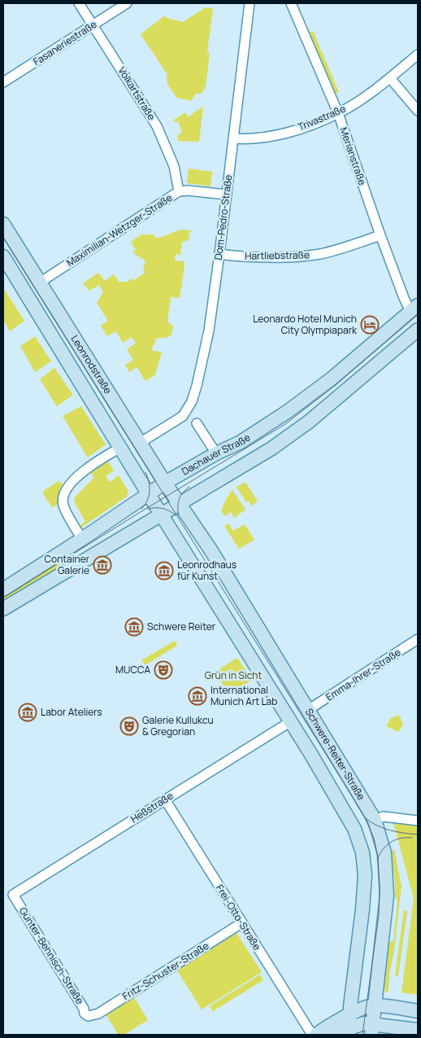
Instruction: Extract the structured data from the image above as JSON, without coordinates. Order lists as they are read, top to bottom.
{
  "streets": {
    "main road": ["Leonrodstraße", "Dachauer Straße", "Schwere-Reiter-Straße"],
    "street": [
      "Fasaneriestraße",
      "Volkartstraße",
      "Trivastraße",
      "Merianstraße",
      "Dom-Pedro-Straße",
      "Maximilian-Wetzger-Straße",
      "Hartliebstraße",
      "Emma-Ihrer-Straße",
      "Heßstraße",
      "Frei-Otto-Straße",
      "Günter-Behnisch-Straße",
      "Fritz-Schuster-Straße"
    ]
  },
  "crossings": [
    ["Fasaneriestraße", "Volkartstraße"],
    ["Volkartstraße", "Maximilian-Wetzger-Straße"],
    ["Trivastraße", "Merianstraße"],
    ["Trivastraße", "Dom-Pedro-Straße"],
    ["Merianstraße", "Hartliebstraße"],
    ["Merianstraße", "Dachauer Straße"],
    ["Dom-Pedro-Straße", "Maximilian-Wetzger-Straße"],
    ["Dom-Pedro-Straße", "Hartliebstraße"],
    ["Maximilian-Wetzger-Straße", "Leonrodstraße"],
    ["Leonrodstraße", "Dachauer Straße"],
    ["Leonrodstraße", "Schwere-Reiter-Straße"],
    ["Emma-Ihrer-Straße", "Schwere-Reiter-Straße"],
    ["Schwere-Reiter-Straße", "Heßstraße"],
    ["Heßstraße", "Frei-Otto-Straße"],
    ["Heßstraße", "Günter-Behnisch-Straße"],
    ["Frei-Otto-Straße", "Fritz-Schuster-Straße"],
    ["Günter-Behnisch-Straße", "Fritz-Schuster-Straße"]
  ],
  "parks": ["Grün in Sicht"],
  "places": {
    "hotel": ["Leonardo Hotel Munich City Olympiapark"],
    "museum": [
      "Container Galerie",
      "Leonrodhaus für Kunst",
      "Schwere Reiter",
      "International Munich Art Lab",
      "Labor Ateliers"
    ],
    "theatre": ["MUCCA", "Galerie Kullukcu & Gregorian"]
  }
}
